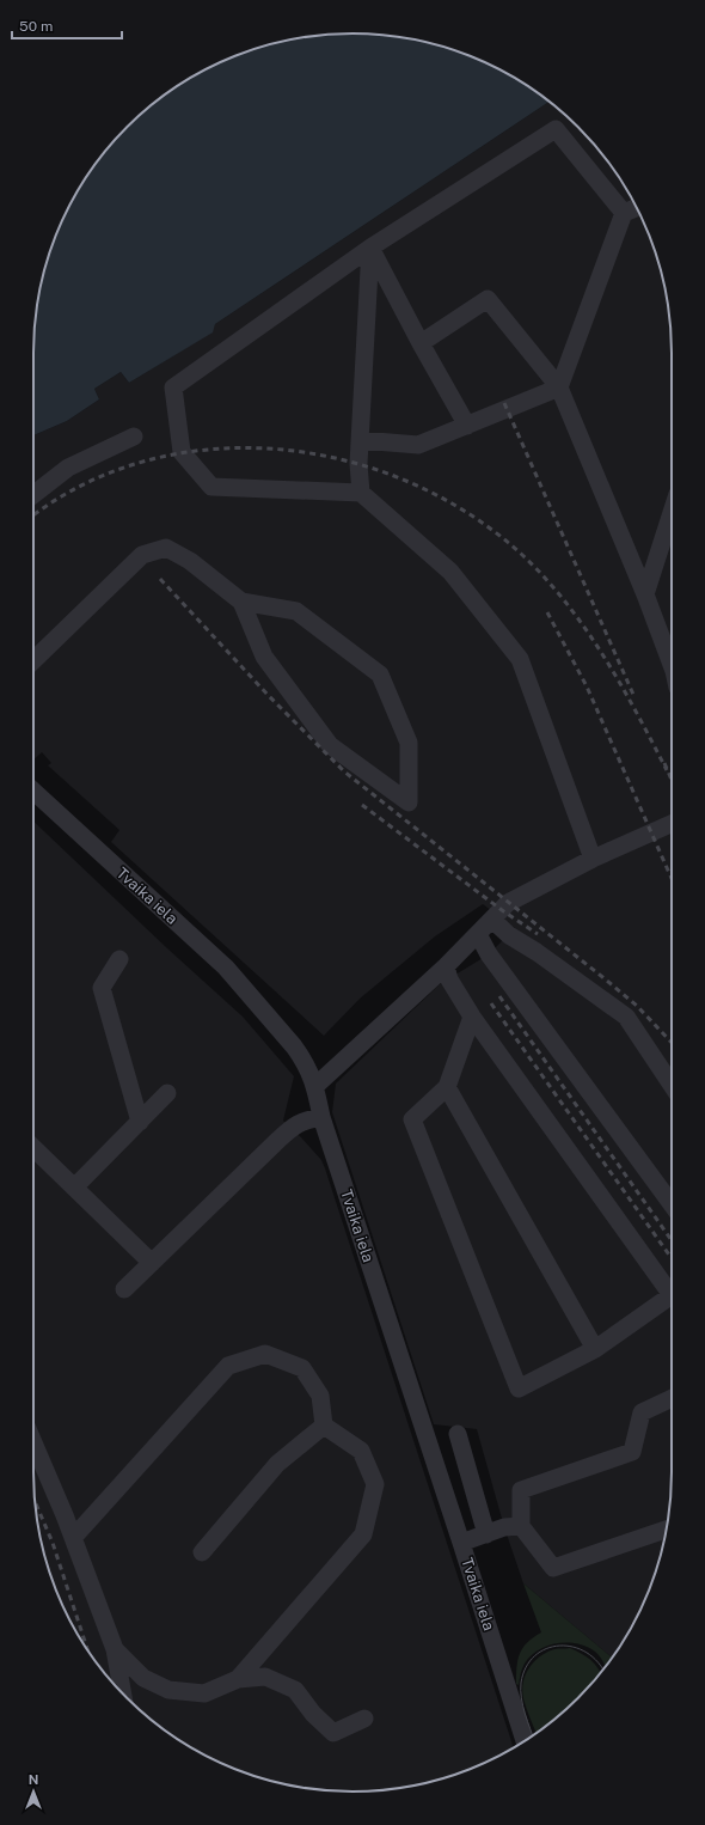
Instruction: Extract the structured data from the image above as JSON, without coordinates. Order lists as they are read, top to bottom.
{
  "streets": {
    "street": ["Tvaika iela"]
  },
  "scale_bar": "50 m",
  "north": "top"
}
